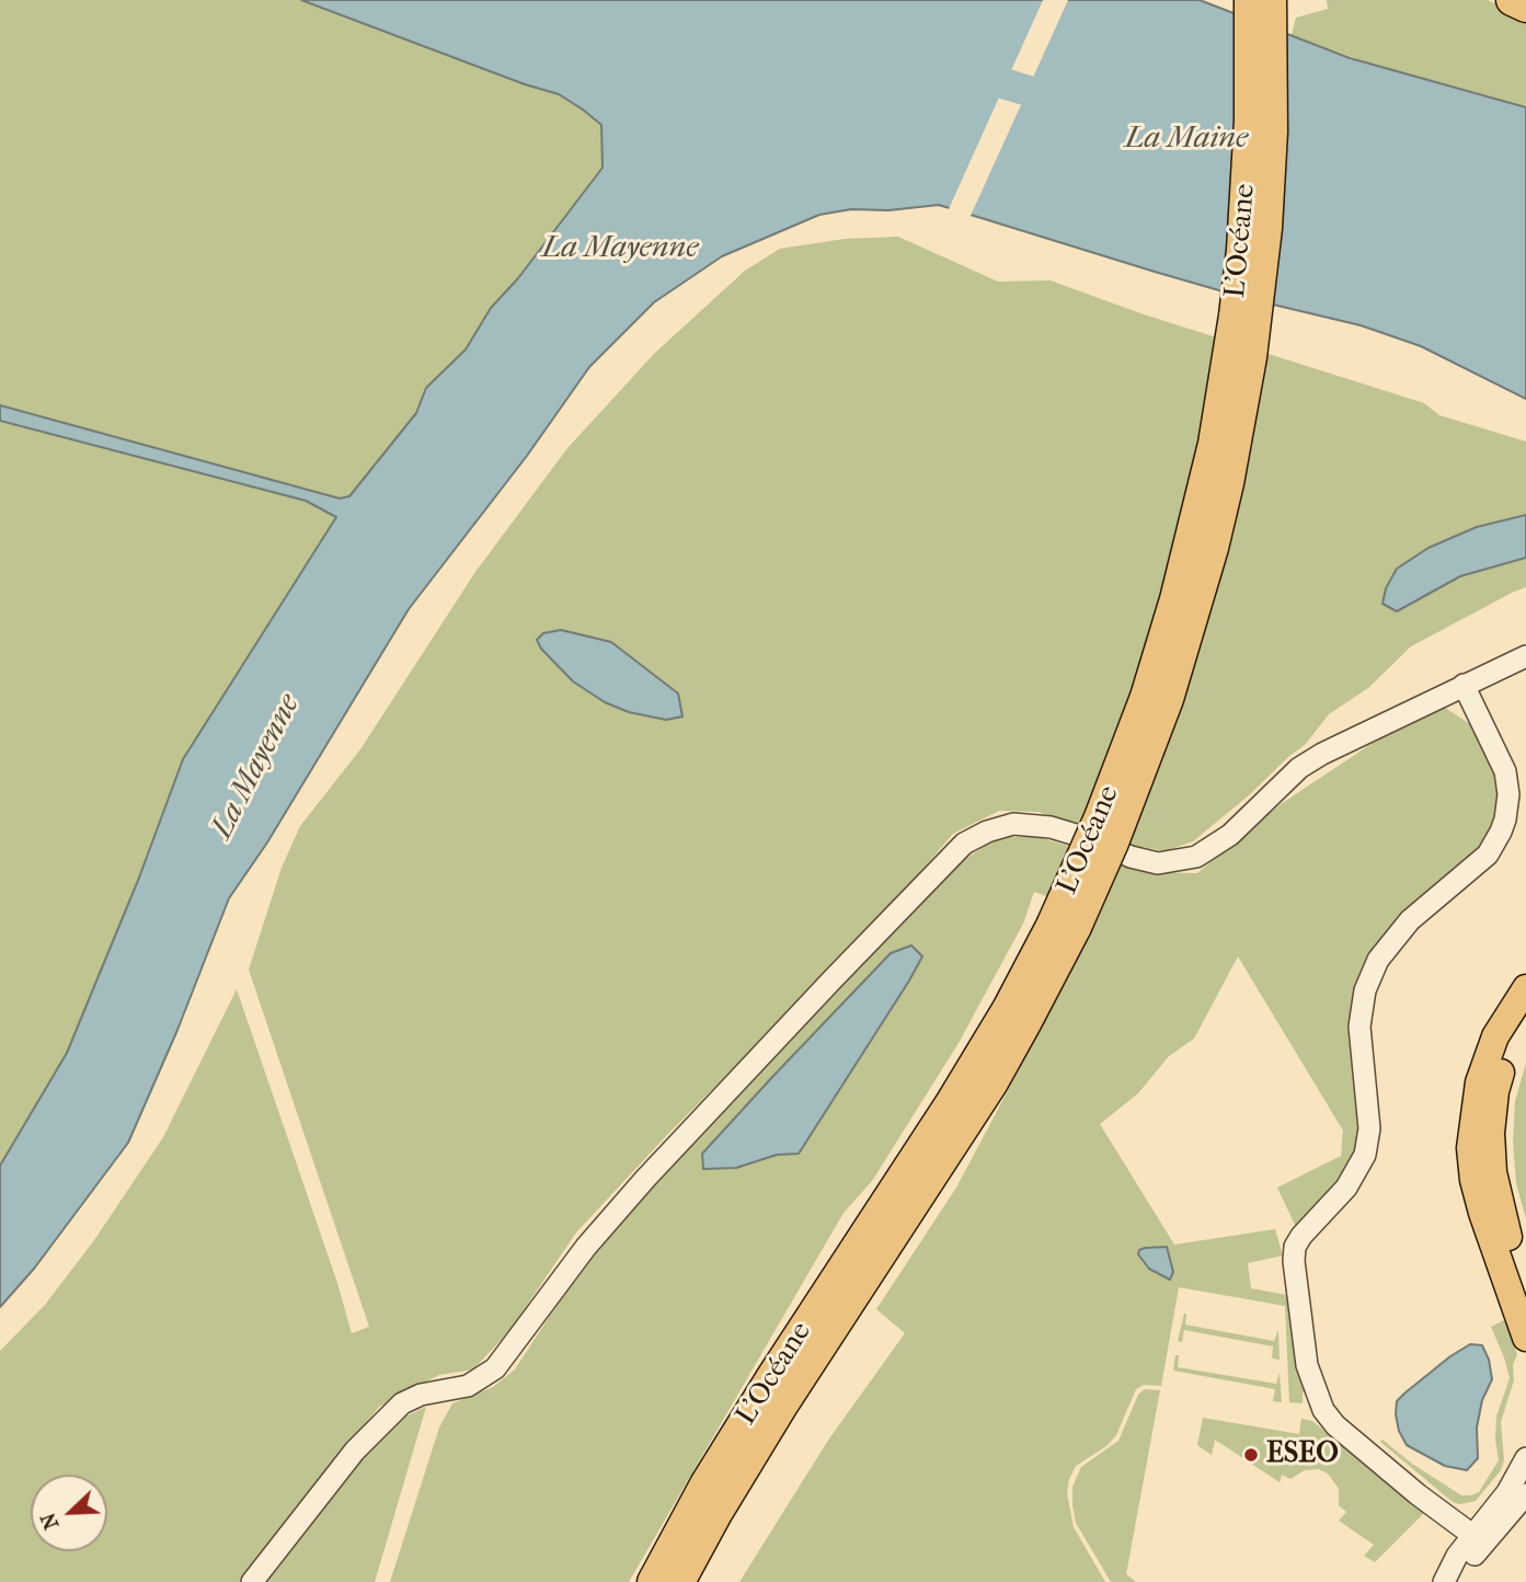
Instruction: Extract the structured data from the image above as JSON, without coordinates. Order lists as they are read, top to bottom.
{
  "streets": {
    "highway": ["L’Océane"]
  },
  "water": ["La Maine", "La Mayenne"],
  "places": ["ESEO"],
  "north": "bottom left"
}
